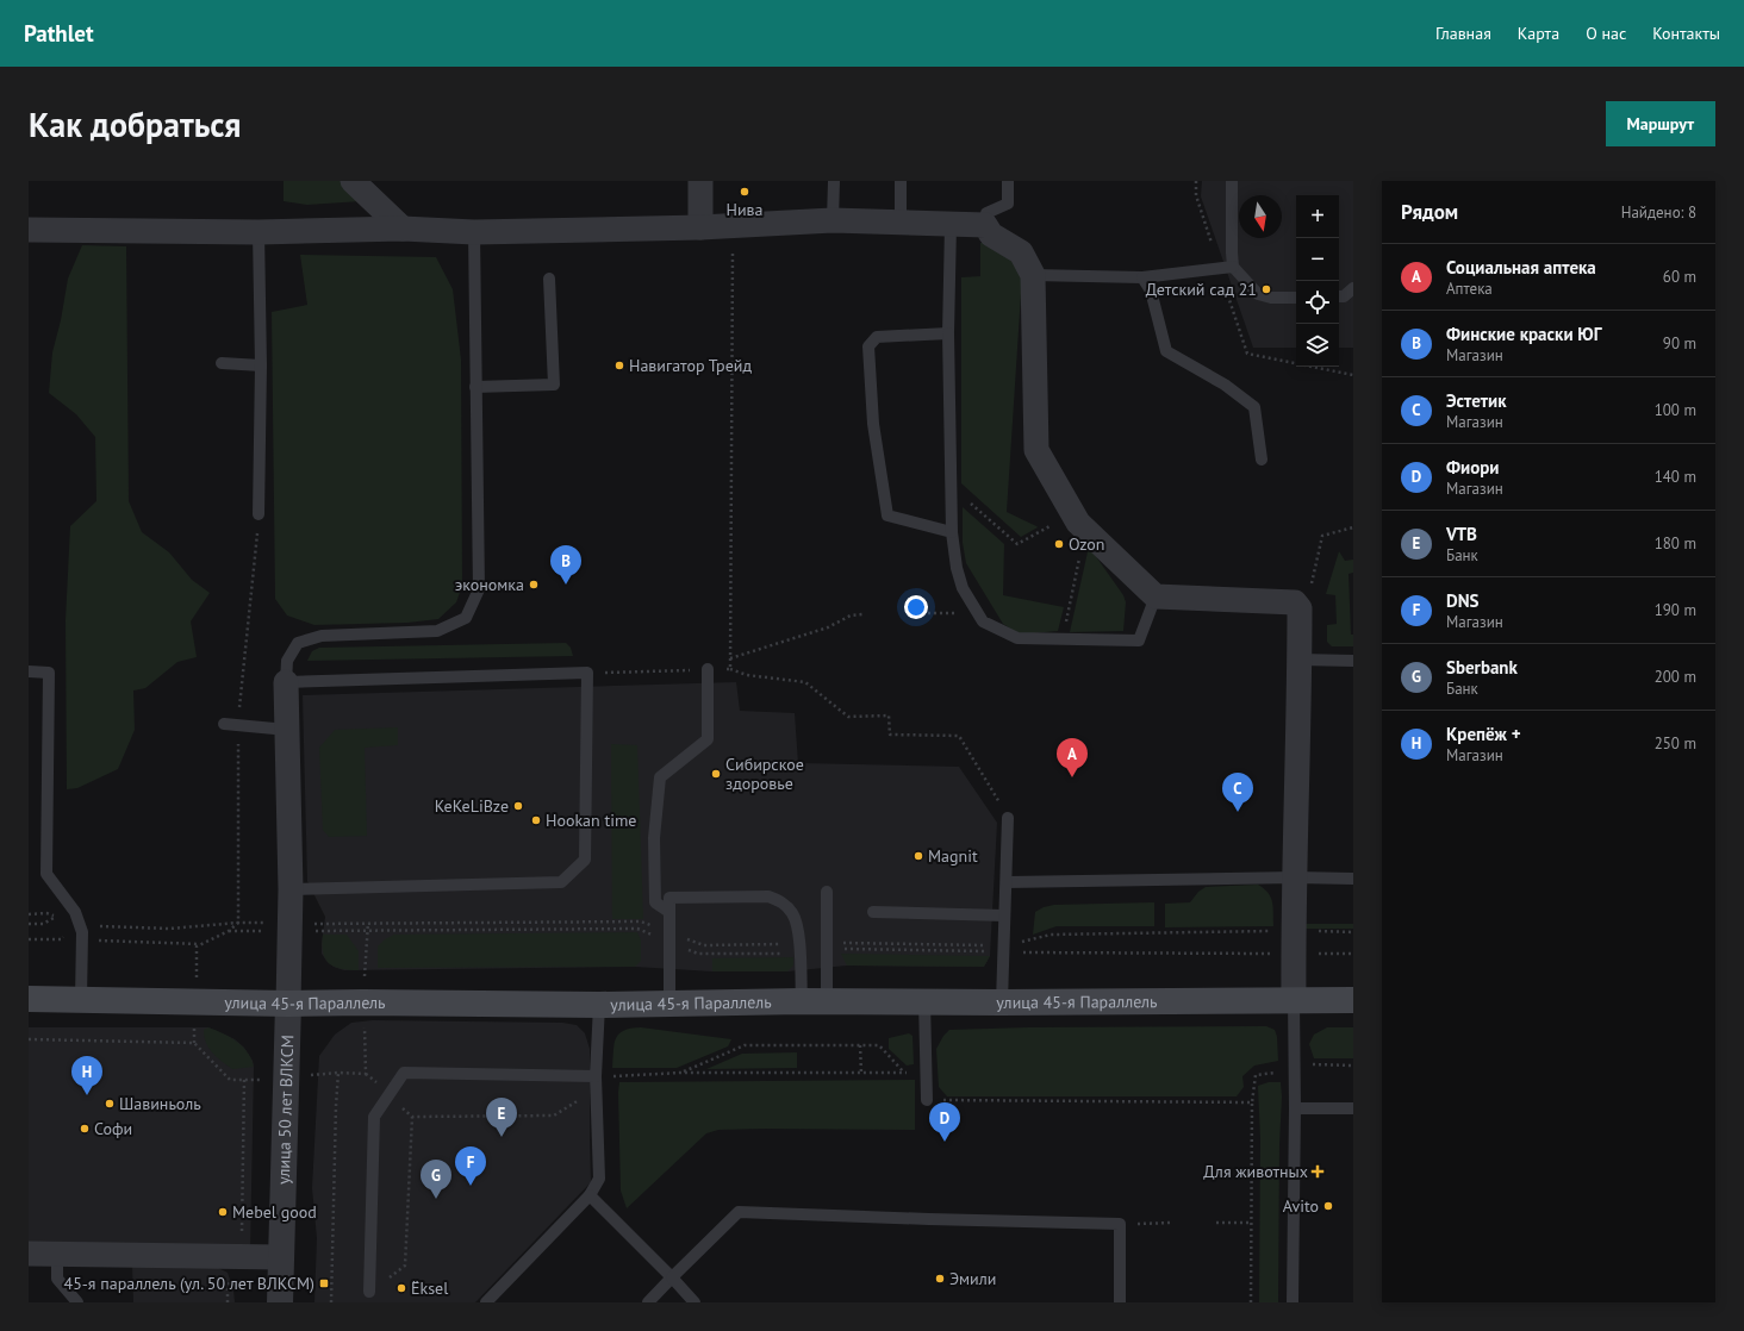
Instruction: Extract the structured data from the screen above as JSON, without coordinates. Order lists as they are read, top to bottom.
{
  "streets": {
    "main road": ["улица 45-я Параллель"],
    "street": ["улица 50 лет ВЛКСМ"]
  },
  "crossings": [
    ["улица 45-я Параллель", "улица 50 лет ВЛКСМ"]
  ],
  "places": {
    "other": [
      "Нива",
      "Детский сад 21",
      "Навигатор Трейд",
      "Ozon",
      "экономка",
      "Сибирское здоровье",
      "KeKeLiBze",
      "Hookan time",
      "Magnit",
      "Шавиньоль",
      "Софи",
      "Avito",
      "Mebel good",
      "Эмили",
      "Ёksel"
    ],
    "health": ["Для животных"],
    "transit": ["45-я параллель (ул. 50 лет ВЛКСМ)"]
  },
  "north": "bottom",
  "page": {
    "header": "Pathlet",
    "nav": [
      "Главная",
      "Карта",
      "О нас",
      "Контакты"
    ],
    "buttons": "Маршрут",
    "title": "Как добраться",
    "heading": ["Рядом", "Найдено: 8"],
    "map_buttons": ["+", "−"],
    "list": [
      {
        "mark": "A",
        "name": "Социальная аптека",
        "note": "Аптека",
        "value": "60 m"
      },
      {
        "mark": "B",
        "name": "Финские краски ЮГ",
        "note": "Магазин",
        "value": "90 m"
      },
      {
        "mark": "C",
        "name": "Эстетик",
        "note": "Магазин",
        "value": "100 m"
      },
      {
        "mark": "D",
        "name": "Фиори",
        "note": "Магазин",
        "value": "140 m"
      },
      {
        "mark": "E",
        "name": "VTB",
        "note": "Банк",
        "value": "180 m"
      },
      {
        "mark": "F",
        "name": "DNS",
        "note": "Магазин",
        "value": "190 m"
      },
      {
        "mark": "G",
        "name": "Sberbank",
        "note": "Банк",
        "value": "200 m"
      },
      {
        "mark": "H",
        "name": "Крепёж +",
        "note": "Магазин",
        "value": "250 m"
      }
    ],
    "pins": [
      "B",
      "A",
      "C",
      "H",
      "E",
      "D",
      "F",
      "G"
    ]
  }
}
